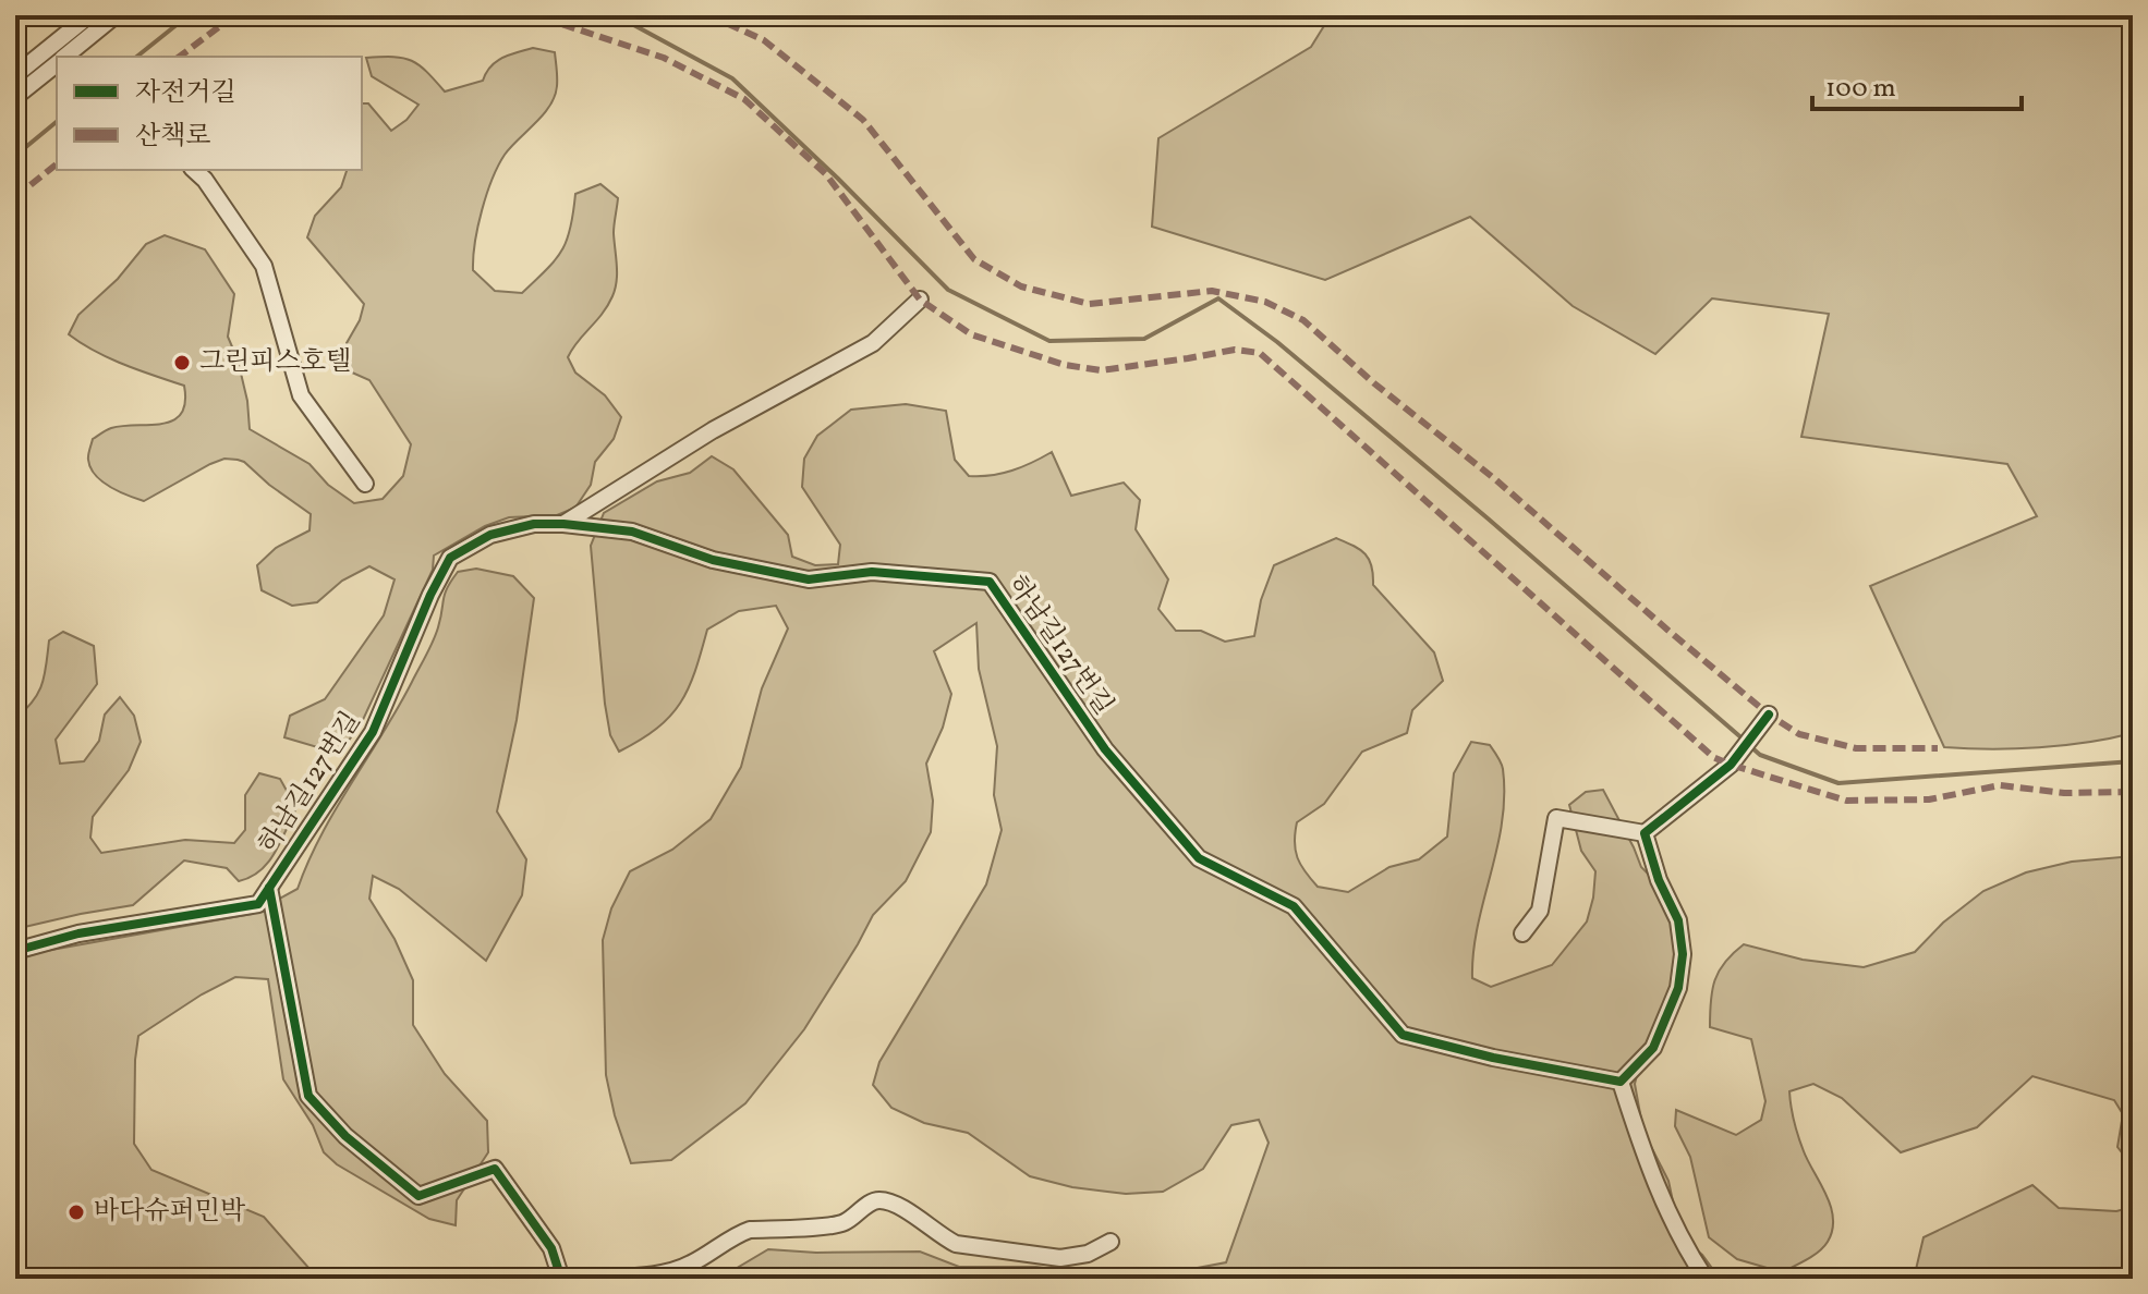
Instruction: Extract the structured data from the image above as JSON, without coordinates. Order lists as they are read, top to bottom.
{
  "streets": {
    "street": ["하남길127번길"]
  },
  "places": ["그린피스호텔", "바다슈퍼민박"],
  "legend": ["자전거길", "산책로"],
  "scale_bar": "100 m"
}
